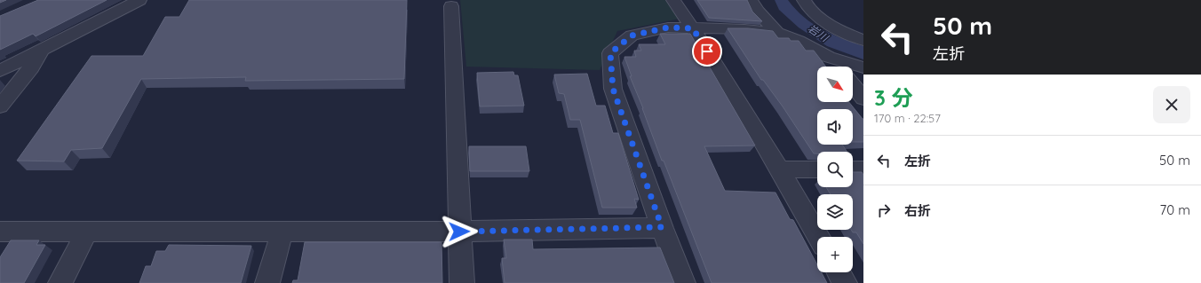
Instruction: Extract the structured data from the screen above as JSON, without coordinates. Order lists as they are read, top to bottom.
{
  "water": ["岩川"],
  "north": "bottom right",
  "page": {
    "turn": ["50 m", "左折"],
    "map_buttons": "+",
    "heading": ["3 分", "170 m · 22:57"],
    "list": [
      {
        "name": "左折",
        "value": "50 m"
      },
      {
        "name": "右折",
        "value": "70 m"
      }
    ]
  }
}
